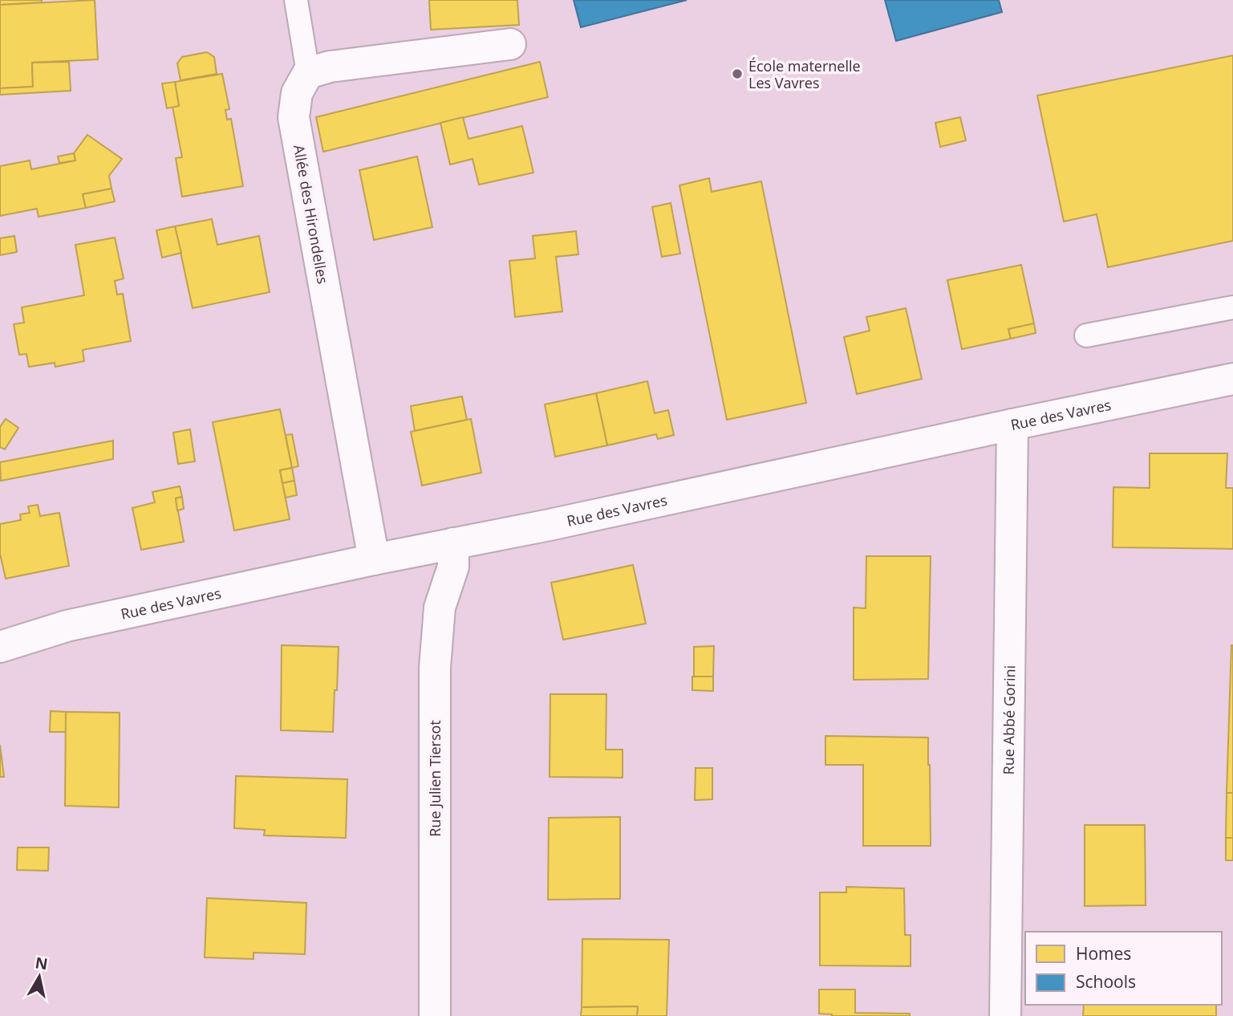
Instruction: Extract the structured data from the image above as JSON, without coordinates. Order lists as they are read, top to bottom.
{
  "streets": {
    "street": [
      "Allée des Hirondelles",
      "Rue des Vavres",
      "Rue Abbé Gorini",
      "Rue Julien Tiersot"
    ]
  },
  "crossings": [
    ["Allée des Hirondelles", "Rue des Vavres"],
    ["Rue des Vavres", "Rue Abbé Gorini"],
    ["Rue des Vavres", "Rue Julien Tiersot"]
  ],
  "places": ["École maternelle Les Vavres"],
  "legend": ["Homes", "Schools"],
  "north": "top"
}
